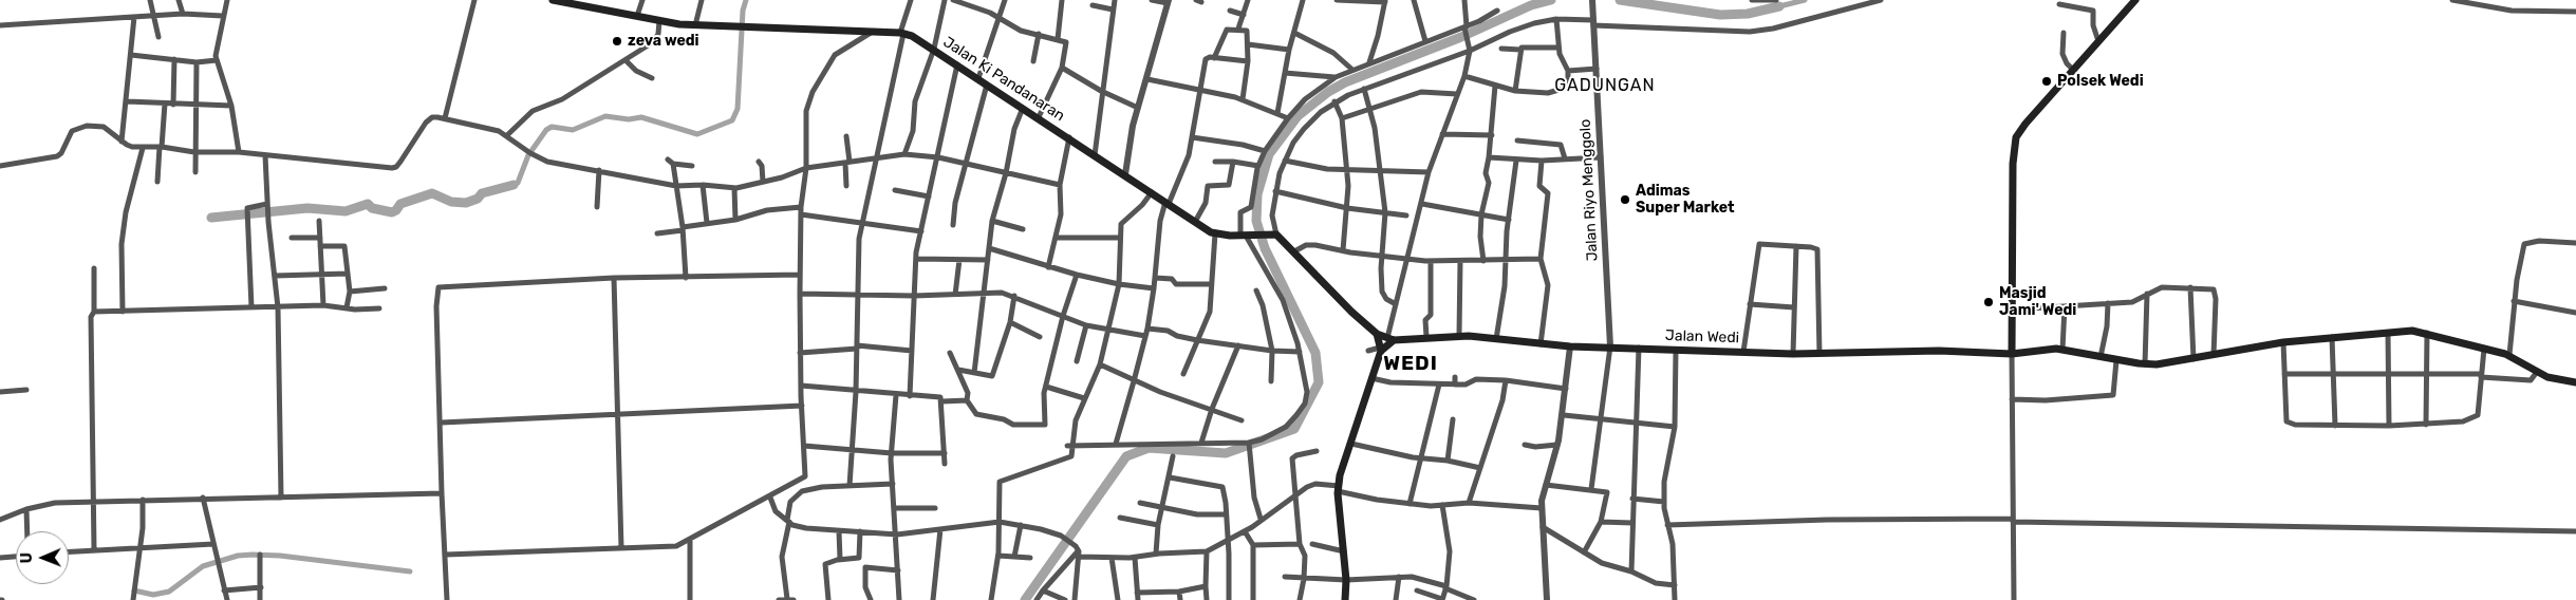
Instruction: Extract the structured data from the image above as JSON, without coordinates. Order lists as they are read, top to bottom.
{
  "streets": {
    "main road": ["Jalan Ki Pandanaran", "Jalan Wedi"],
    "street": ["Jalan Riyo Menggolo"]
  },
  "crossings": [
    ["Jalan Riyo Menggolo", "Jalan Wedi"]
  ],
  "districts": ["GADUNGAN", "WEDI"],
  "places": [
    "zeva wedi",
    "Polsek Wedi",
    "Adimas Super Market",
    "Masjid Jami' Wedi"
  ],
  "north": "left"
}
